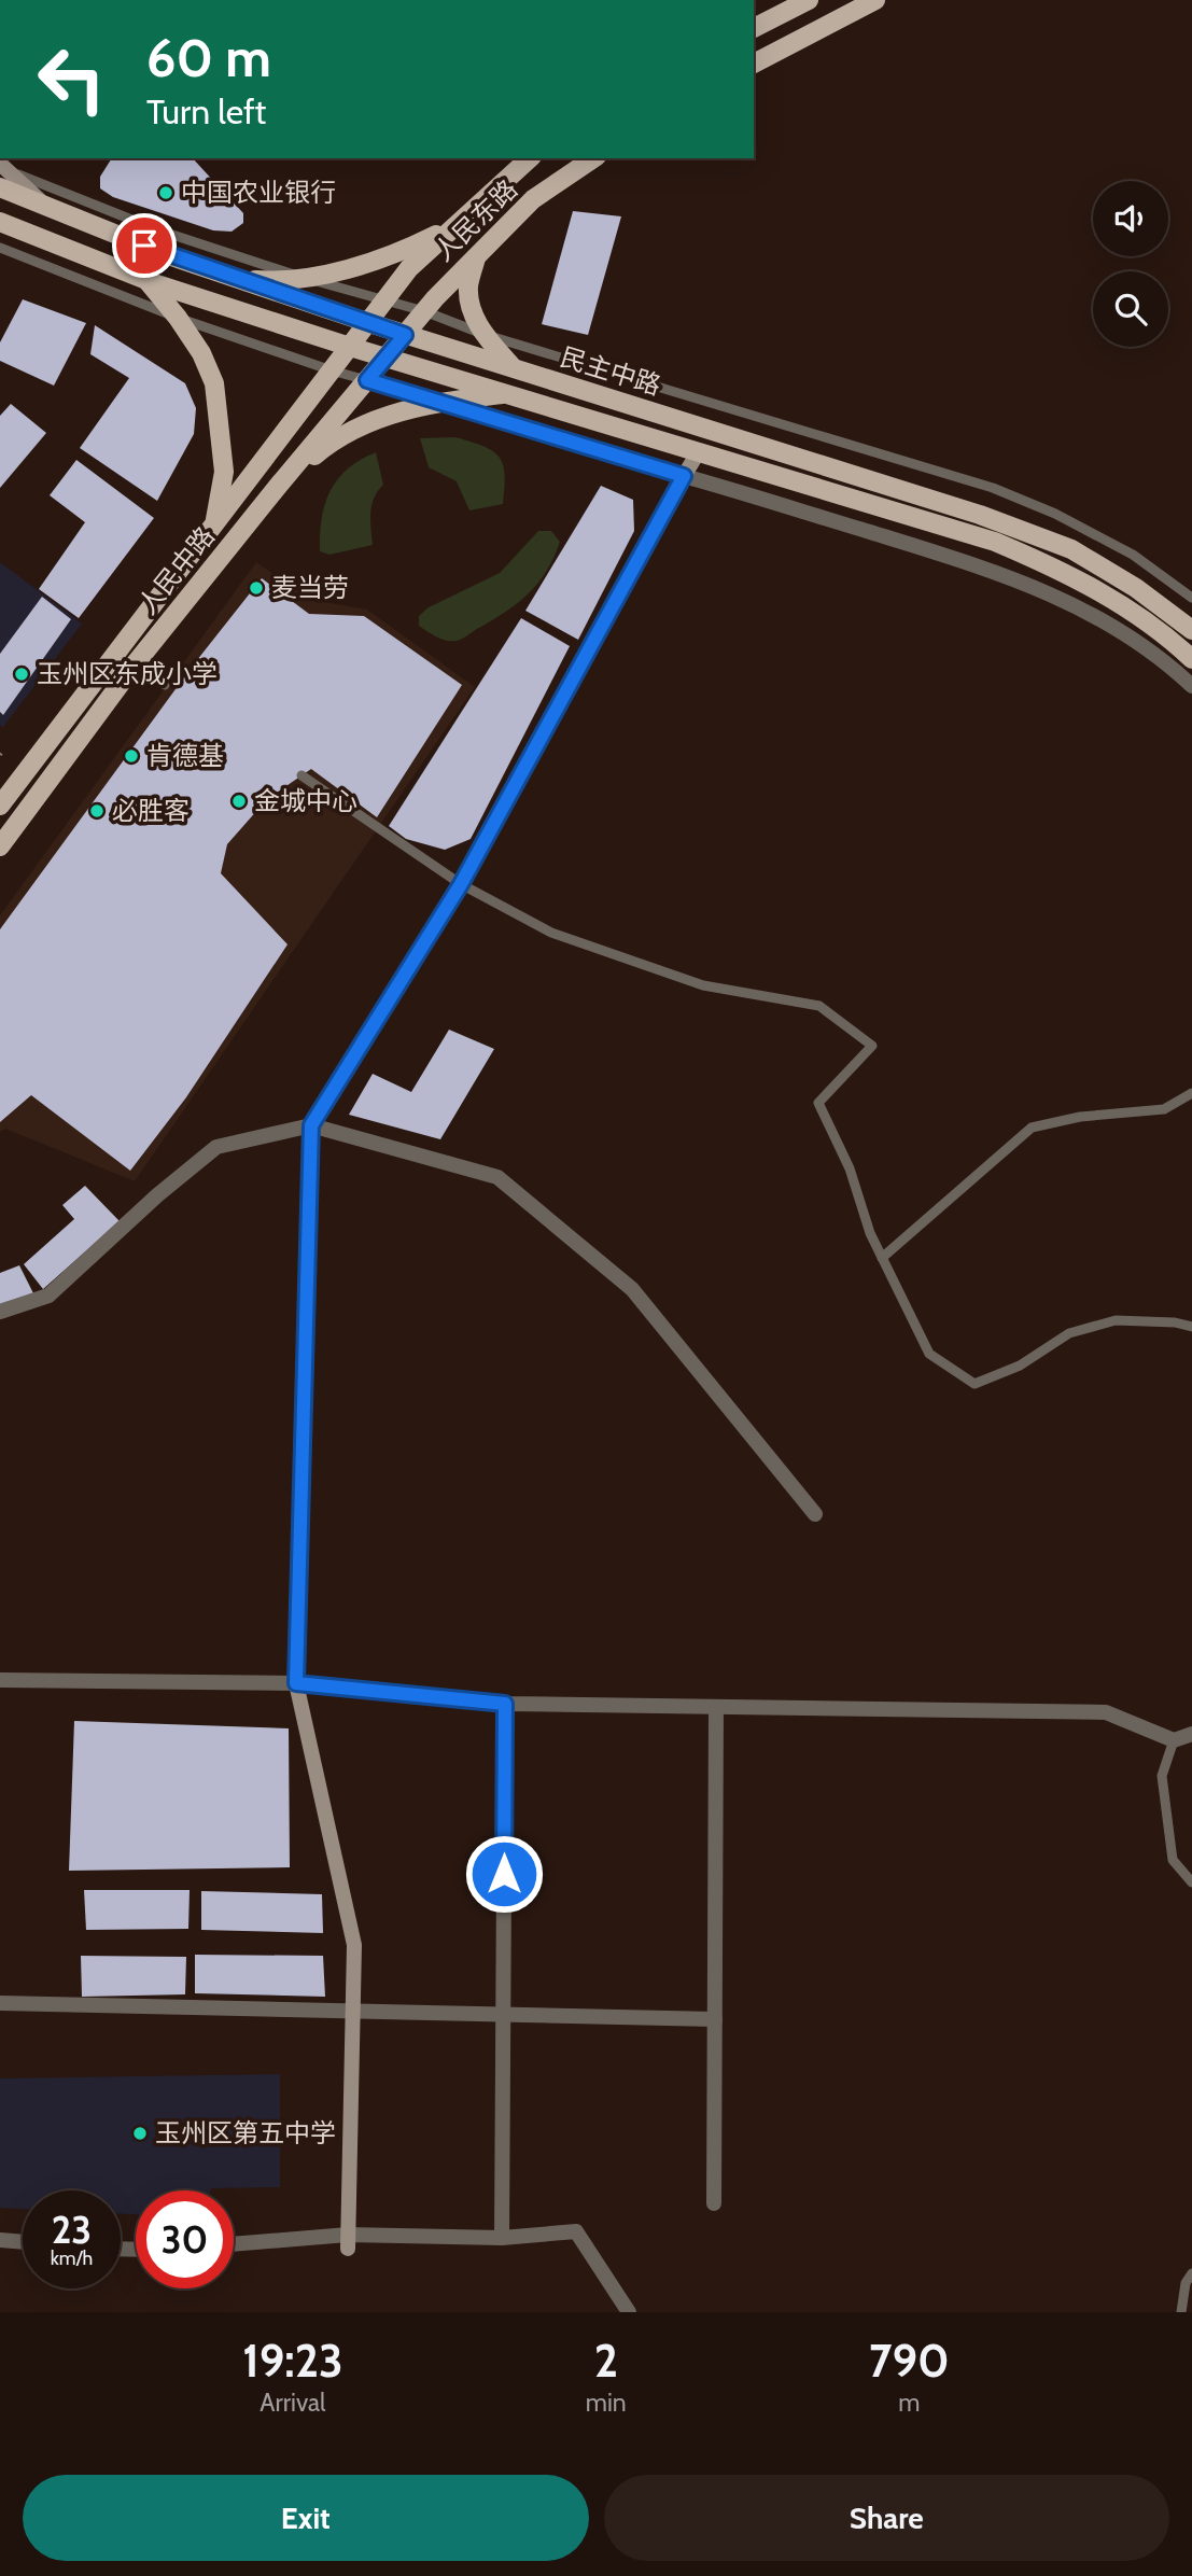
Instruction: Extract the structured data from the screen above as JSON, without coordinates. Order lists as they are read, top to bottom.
{
  "streets": {
    "main road": ["人民东路", "民主中路", "人民中路"]
  },
  "crossings": [
    ["人民东路", "民主中路"],
    ["人民东路", "人民中路"],
    ["民主中路", "人民中路"]
  ],
  "places": [
    "中国农业银行",
    "麦当劳",
    "玉州区东成小学",
    "肯德基",
    "金城中心",
    "必胜客",
    "玉州区第五中学"
  ],
  "page": {
    "turn": ["60 m", "Turn left"],
    "speed": "23 km/h",
    "limit": "30",
    "eta": [
      "19:23",
      "Arrival",
      "2",
      "min",
      "790",
      "m"
    ],
    "buttons": ["Exit", "Share"]
  }
}
